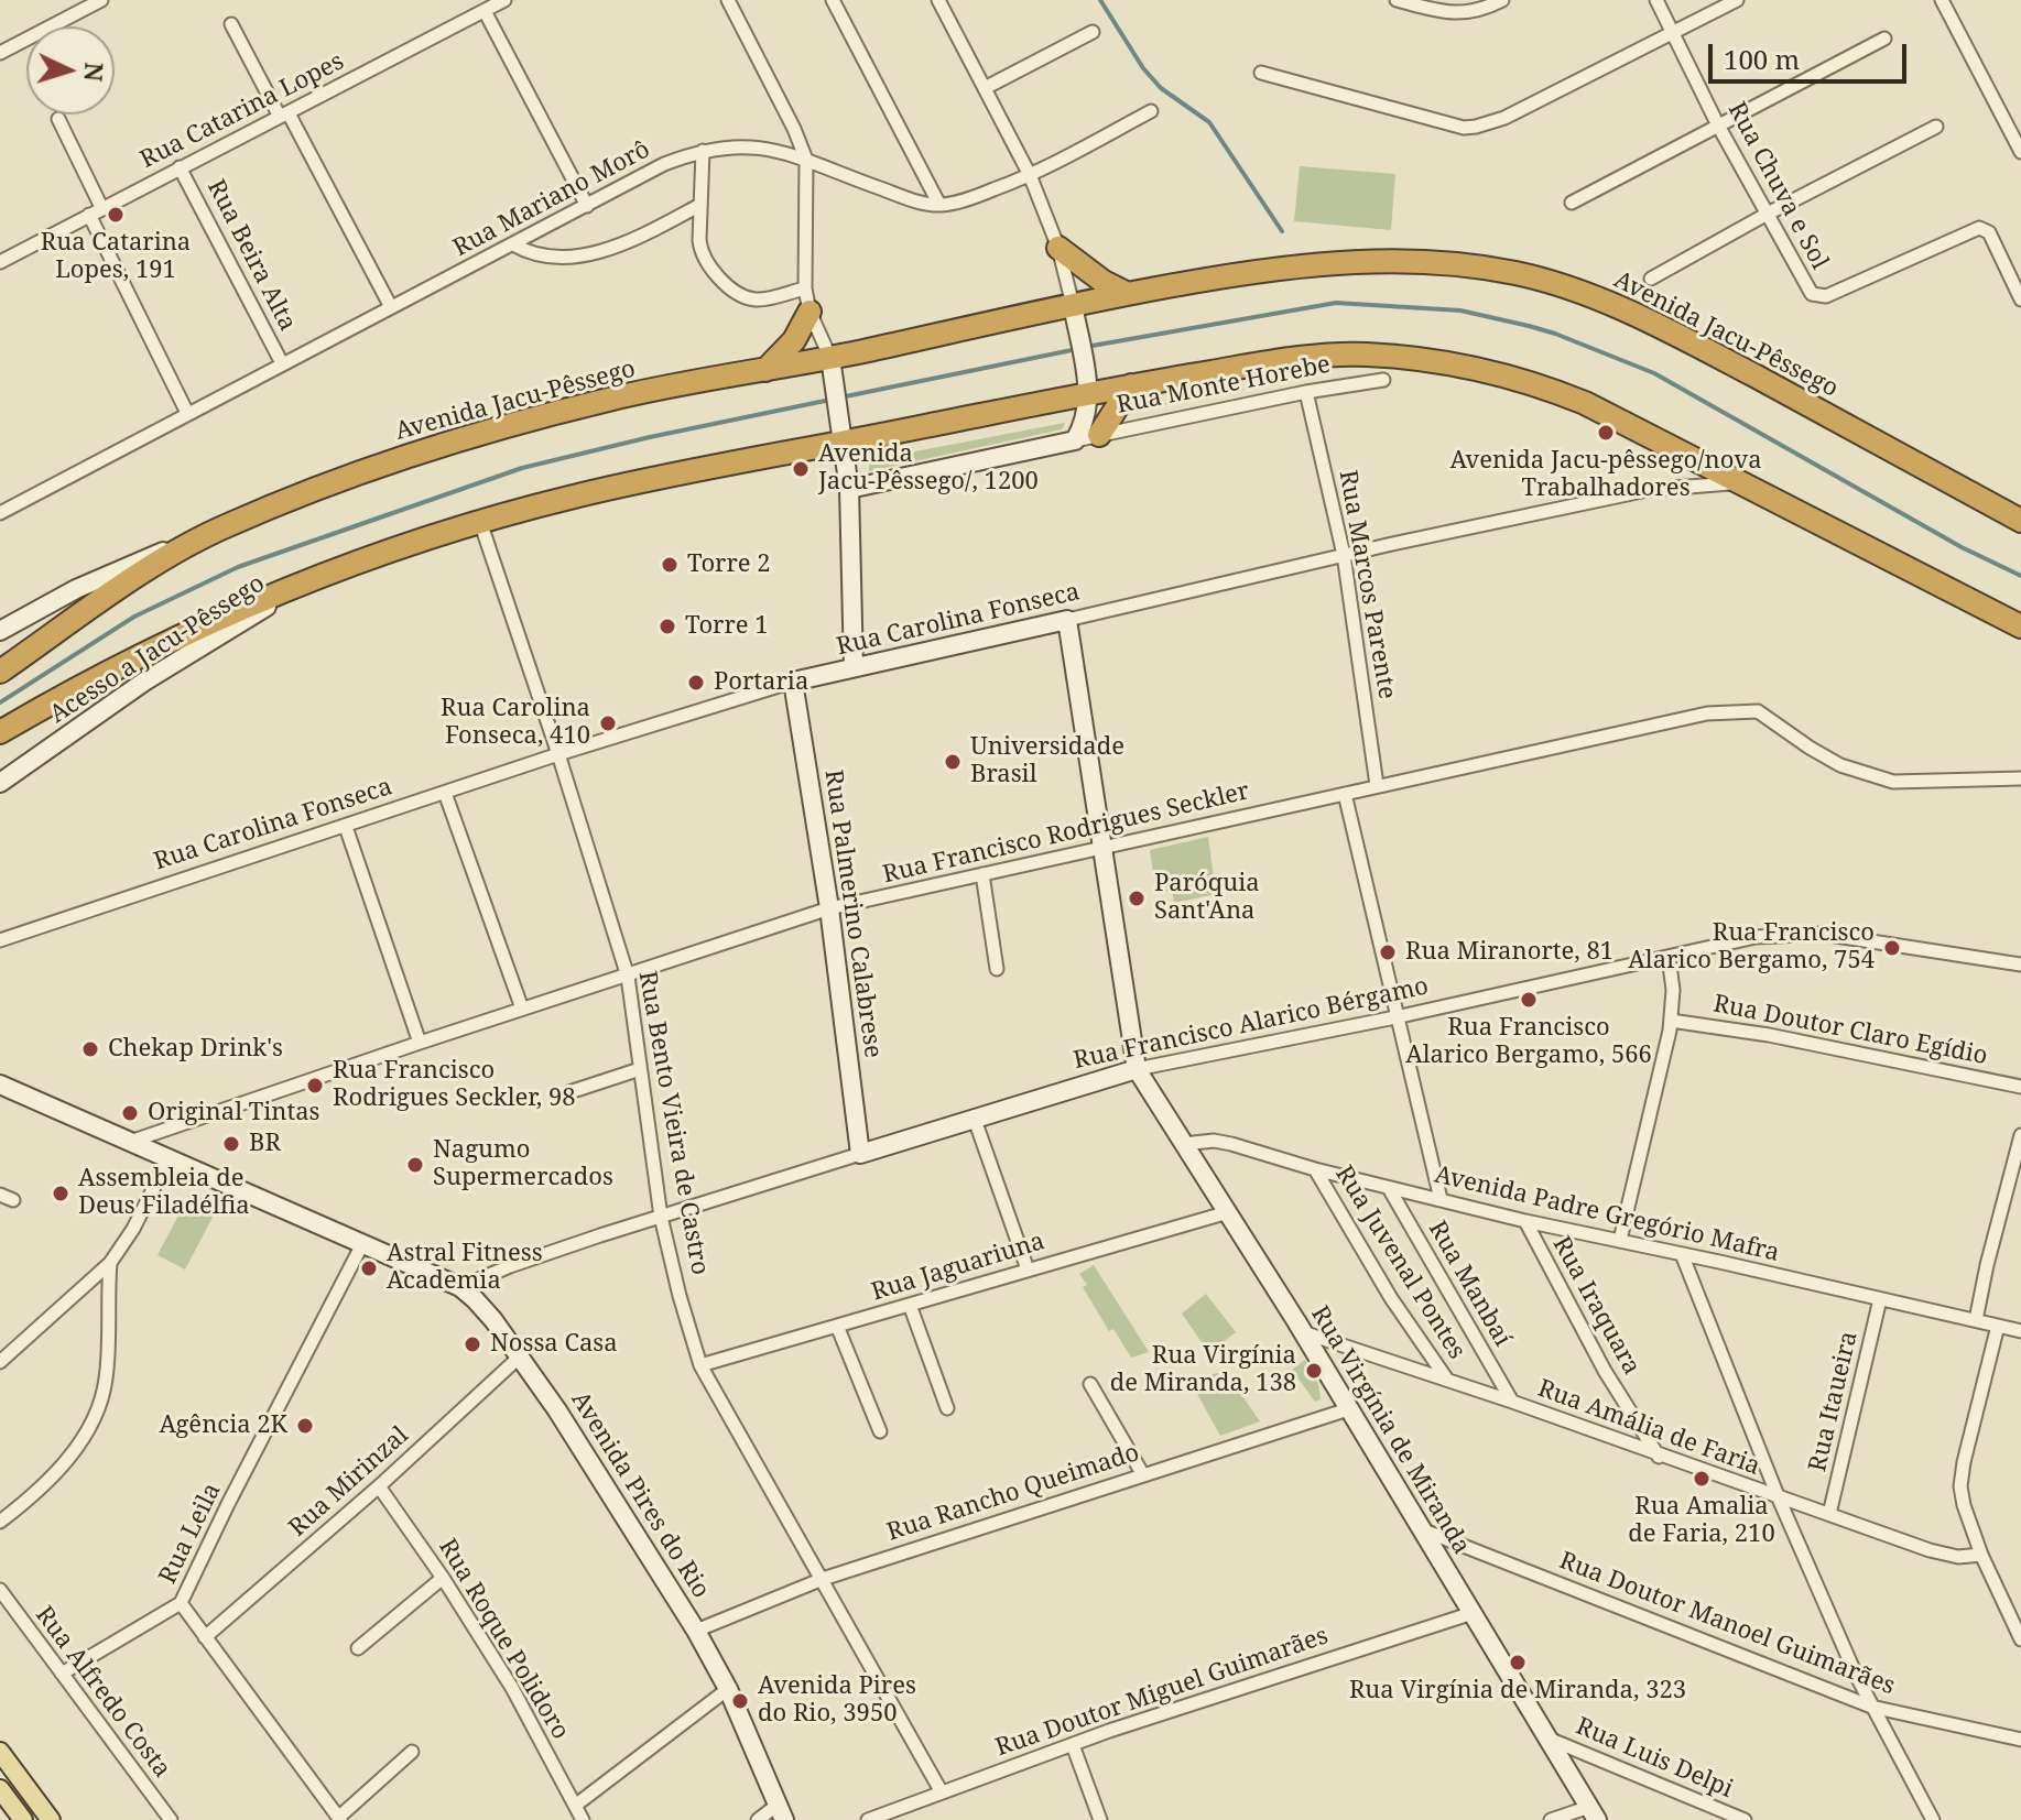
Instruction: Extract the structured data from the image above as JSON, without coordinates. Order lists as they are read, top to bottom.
{
  "streets": {
    "highway": ["Avenida Jacu-Pêssego"],
    "street": [
      "Rua Catarina Lopes",
      "Rua Chuva e Sol",
      "Rua Mariano Morô",
      "Rua Beira Alta",
      "Rua Monte Horebe",
      "Rua Marcos Parente",
      "Rua Carolina Fonseca",
      "Acesso a Jacu-Pêssego",
      "Rua Francisco Rodrigues Seckler",
      "Rua Palmerino Calabrese",
      "Rua Francisco Alarico Bérgamo",
      "Rua Doutor Claro Egídio",
      "Rua Bento Vieira de Castro",
      "Avenida Padre Gregório Mafra",
      "Rua Juvenal Pontes",
      "Rua Jaguariuna",
      "Rua Manbaí",
      "Rua Iraquara",
      "Rua Itaueira",
      "Rua Amália de Faria",
      "Rua Virgínia de Miranda",
      "Rua Mirinzal",
      "Rua Rancho Queimado",
      "Avenida Pires do Rio",
      "Rua Leila",
      "Rua Doutor Manoel Guimarães",
      "Rua Roque Polidoro",
      "Rua Alfredo Costa",
      "Rua Doutor Miguel Guimarães",
      "Rua Luis Delpi"
    ]
  },
  "crossings": [
    ["Rua Catarina Lopes", "Rua Beira Alta"],
    ["Rua Mariano Morô", "Rua Beira Alta"],
    ["Rua Monte Horebe", "Rua Marcos Parente"],
    ["Rua Marcos Parente", "Rua Carolina Fonseca"],
    ["Rua Marcos Parente", "Rua Francisco Rodrigues Seckler"],
    ["Rua Carolina Fonseca", "Rua Palmerino Calabrese"],
    ["Rua Carolina Fonseca", "Rua Bento Vieira de Castro"],
    ["Rua Francisco Rodrigues Seckler", "Rua Palmerino Calabrese"],
    ["Rua Francisco Rodrigues Seckler", "Rua Bento Vieira de Castro"],
    ["Rua Francisco Rodrigues Seckler", "Avenida Pires do Rio"],
    ["Rua Palmerino Calabrese", "Rua Francisco Alarico Bérgamo"],
    ["Rua Francisco Alarico Bérgamo", "Rua Bento Vieira de Castro"],
    ["Rua Francisco Alarico Bérgamo", "Rua Virgínia de Miranda"],
    ["Rua Francisco Alarico Bérgamo", "Avenida Pires do Rio"],
    ["Rua Bento Vieira de Castro", "Rua Jaguariuna"],
    ["Rua Bento Vieira de Castro", "Rua Rancho Queimado"],
    ["Rua Bento Vieira de Castro", "Rua Doutor Miguel Guimarães"],
    ["Avenida Padre Gregório Mafra", "Rua Juvenal Pontes"],
    ["Avenida Padre Gregório Mafra", "Rua Manbaí"],
    ["Avenida Padre Gregório Mafra", "Rua Iraquara"],
    ["Avenida Padre Gregório Mafra", "Rua Itaueira"],
    ["Avenida Padre Gregório Mafra", "Rua Virgínia de Miranda"],
    ["Rua Juvenal Pontes", "Rua Amália de Faria"],
    ["Rua Jaguariuna", "Rua Virgínia de Miranda"],
    ["Rua Manbaí", "Rua Amália de Faria"],
    ["Rua Iraquara", "Rua Amália de Faria"],
    ["Rua Itaueira", "Rua Amália de Faria"],
    ["Rua Amália de Faria", "Rua Virgínia de Miranda"],
    ["Rua Virgínia de Miranda", "Rua Rancho Queimado"],
    ["Rua Virgínia de Miranda", "Rua Doutor Manoel Guimarães"],
    ["Rua Virgínia de Miranda", "Rua Doutor Miguel Guimarães"],
    ["Rua Virgínia de Miranda", "Rua Luis Delpi"],
    ["Rua Mirinzal", "Avenida Pires do Rio"],
    ["Rua Mirinzal", "Rua Leila"],
    ["Rua Mirinzal", "Rua Roque Polidoro"],
    ["Rua Rancho Queimado", "Avenida Pires do Rio"],
    ["Avenida Pires do Rio", "Rua Leila"]
  ],
  "places": [
    "Rua Catarina Lopes, 191",
    "Avenida Jacu-pêssego/nova Trabalhadores",
    "Avenida Jacu-Pêssego/, 1200",
    "Torre 2",
    "Torre 1",
    "Portaria",
    "Rua Carolina Fonseca, 410",
    "Universidade Brasil",
    "Paróquia Sant'Ana",
    "Rua Francisco Alarico Bergamo, 754",
    "Rua Miranorte, 81",
    "Rua Francisco Alarico Bergamo, 566",
    "Chekap Drink's",
    "Rua Francisco Rodrigues Seckler, 98",
    "Original Tintas",
    "BR",
    "Nagumo Supermercados",
    "Assembleia de Deus Filadélfia",
    "Astral Fitness Academia",
    "Nossa Casa",
    "Rua Virgínia de Miranda, 138",
    "Agência 2K",
    "Rua Amalia de Faria, 210",
    "Rua Virgínia de Miranda, 323",
    "Avenida Pires do Rio, 3950"
  ],
  "scale_bar": "100 m",
  "north": "right"
}
